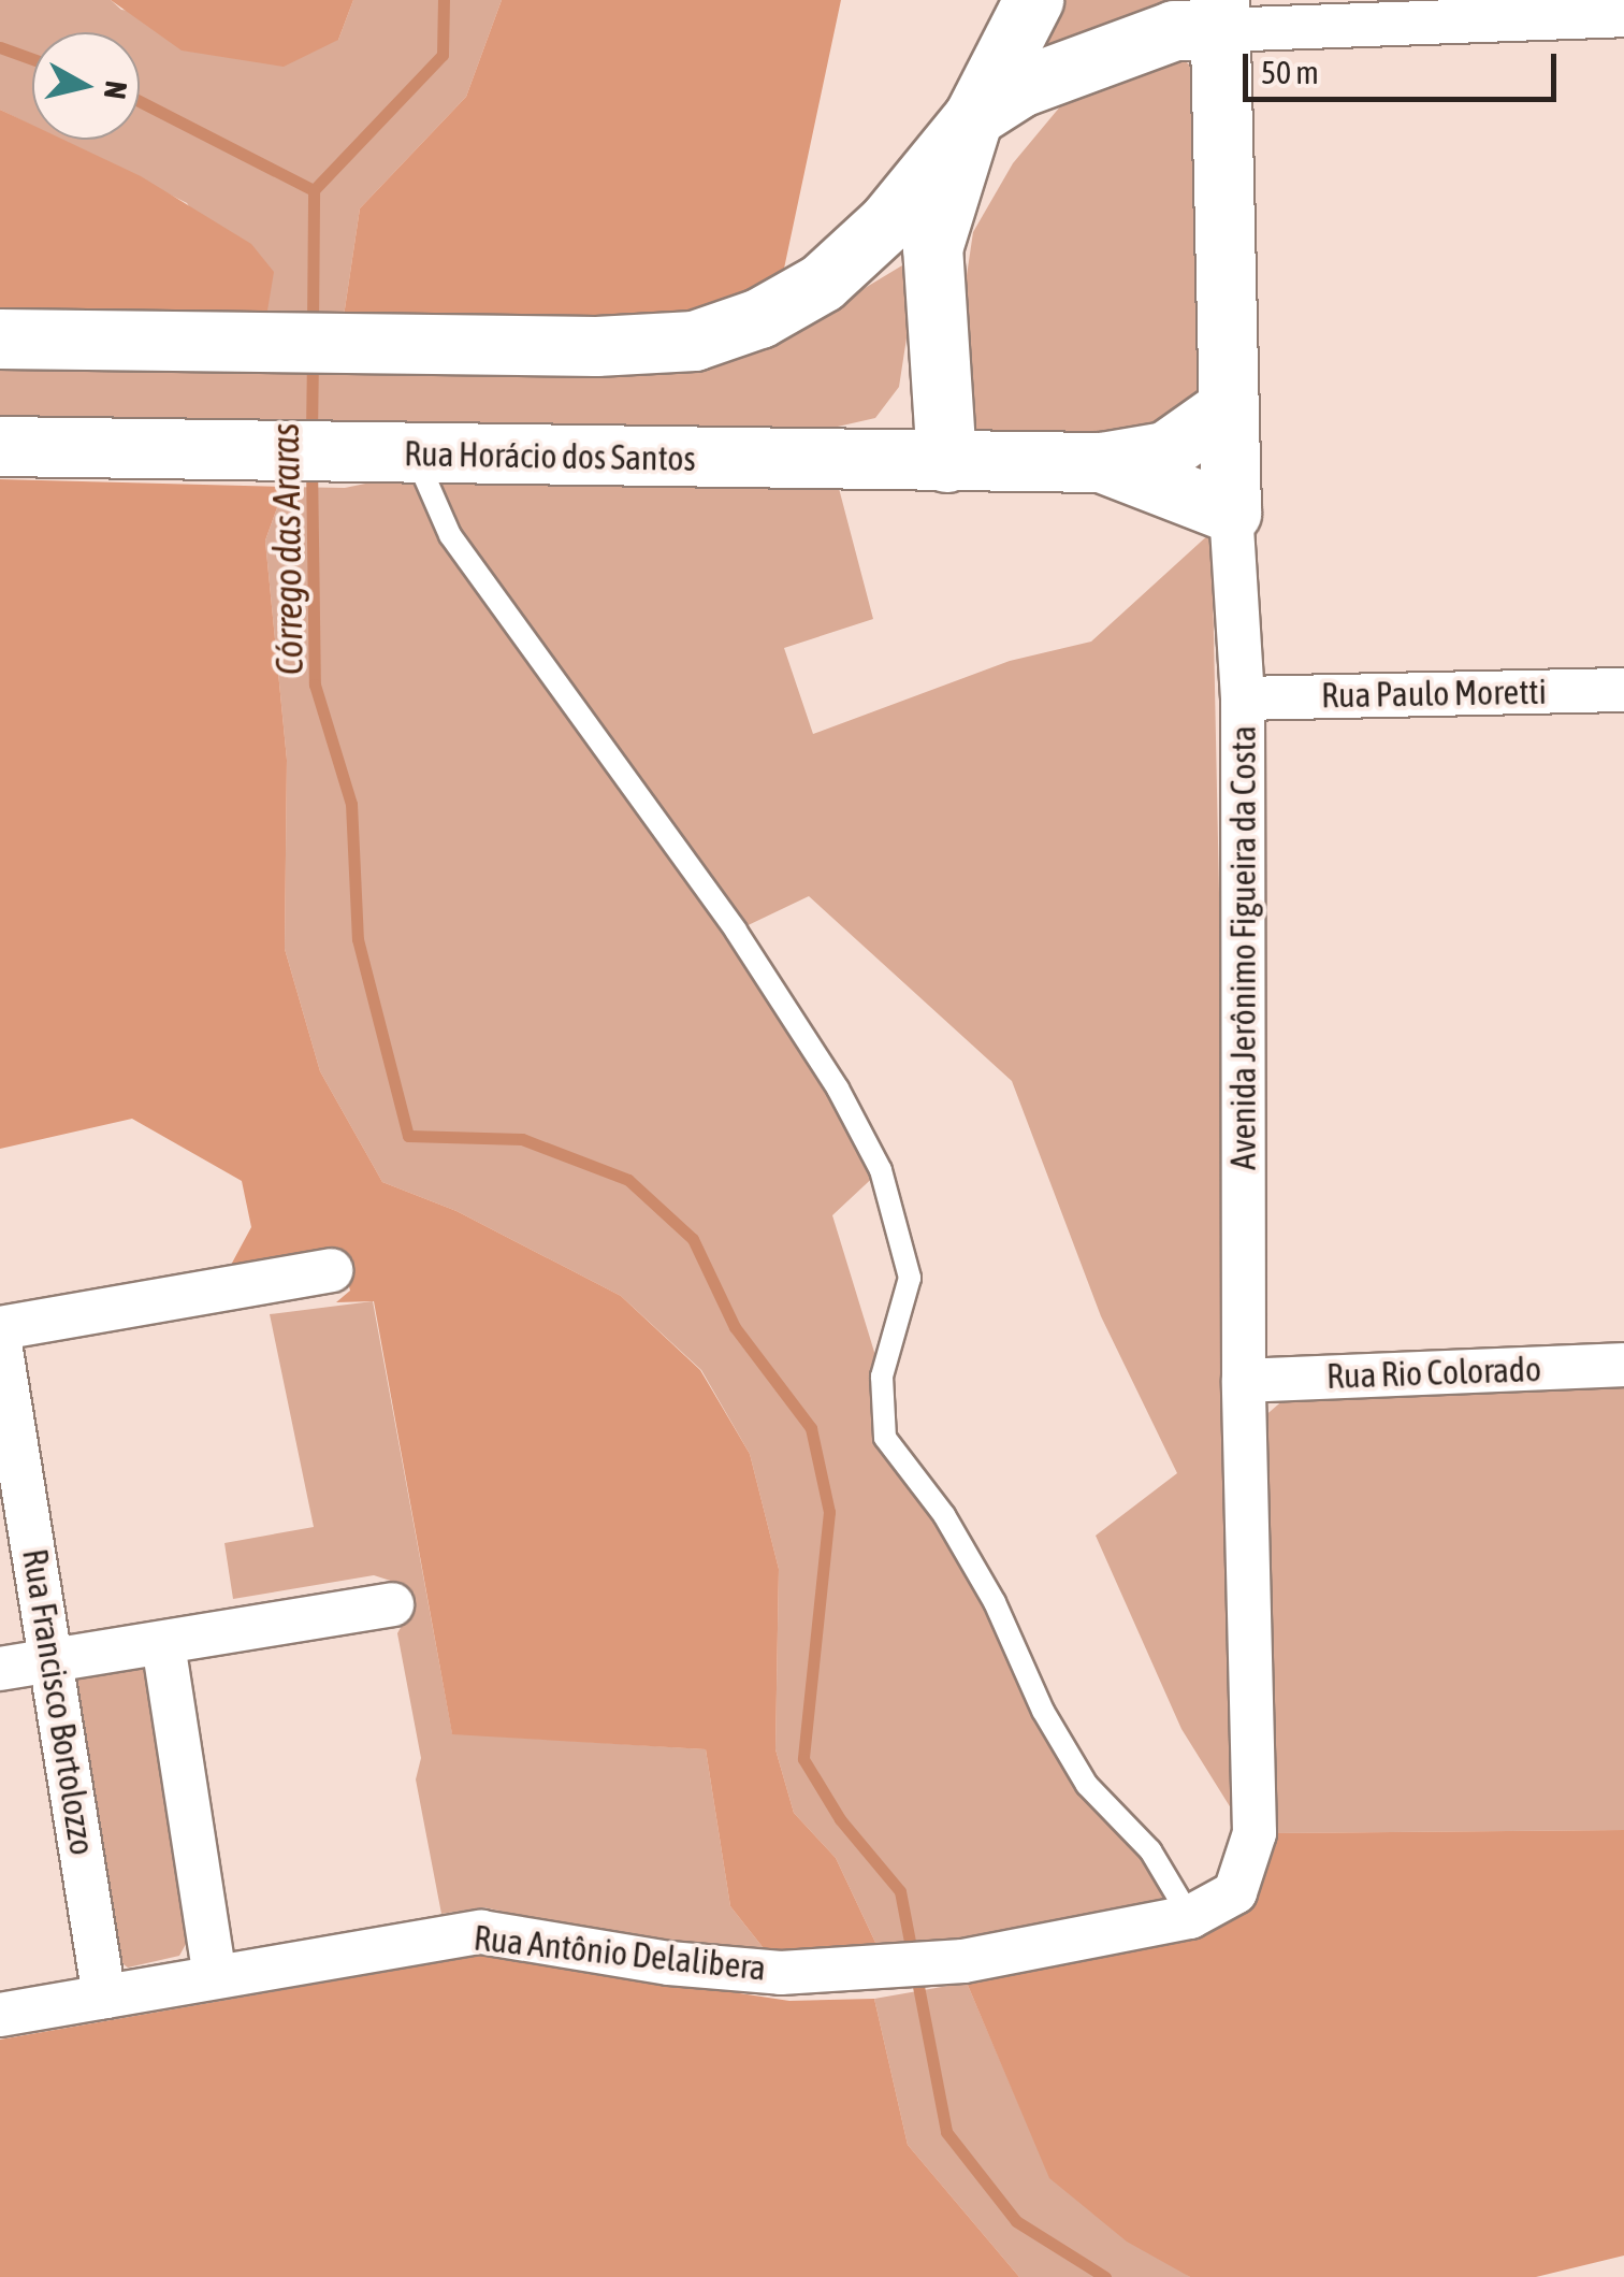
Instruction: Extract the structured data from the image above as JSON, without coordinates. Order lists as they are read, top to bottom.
{
  "streets": {
    "main road": ["Rua Horácio dos Santos", "Avenida Jerônimo Figueira da Costa"],
    "street": [
      "Rua Paulo Moretti",
      "Rua Rio Colorado",
      "Rua Francisco Bortolozzo",
      "Rua Antônio Delalibera"
    ]
  },
  "crossings": [
    ["Rua Horácio dos Santos", "Avenida Jerônimo Figueira da Costa"],
    ["Rua Paulo Moretti", "Avenida Jerônimo Figueira da Costa"],
    ["Avenida Jerônimo Figueira da Costa", "Rua Rio Colorado"],
    ["Avenida Jerônimo Figueira da Costa", "Rua Antônio Delalibera"],
    ["Rua Francisco Bortolozzo", "Rua Antônio Delalibera"]
  ],
  "water": ["Córrego das Araras"],
  "scale_bar": "50 m",
  "north": "right"
}
